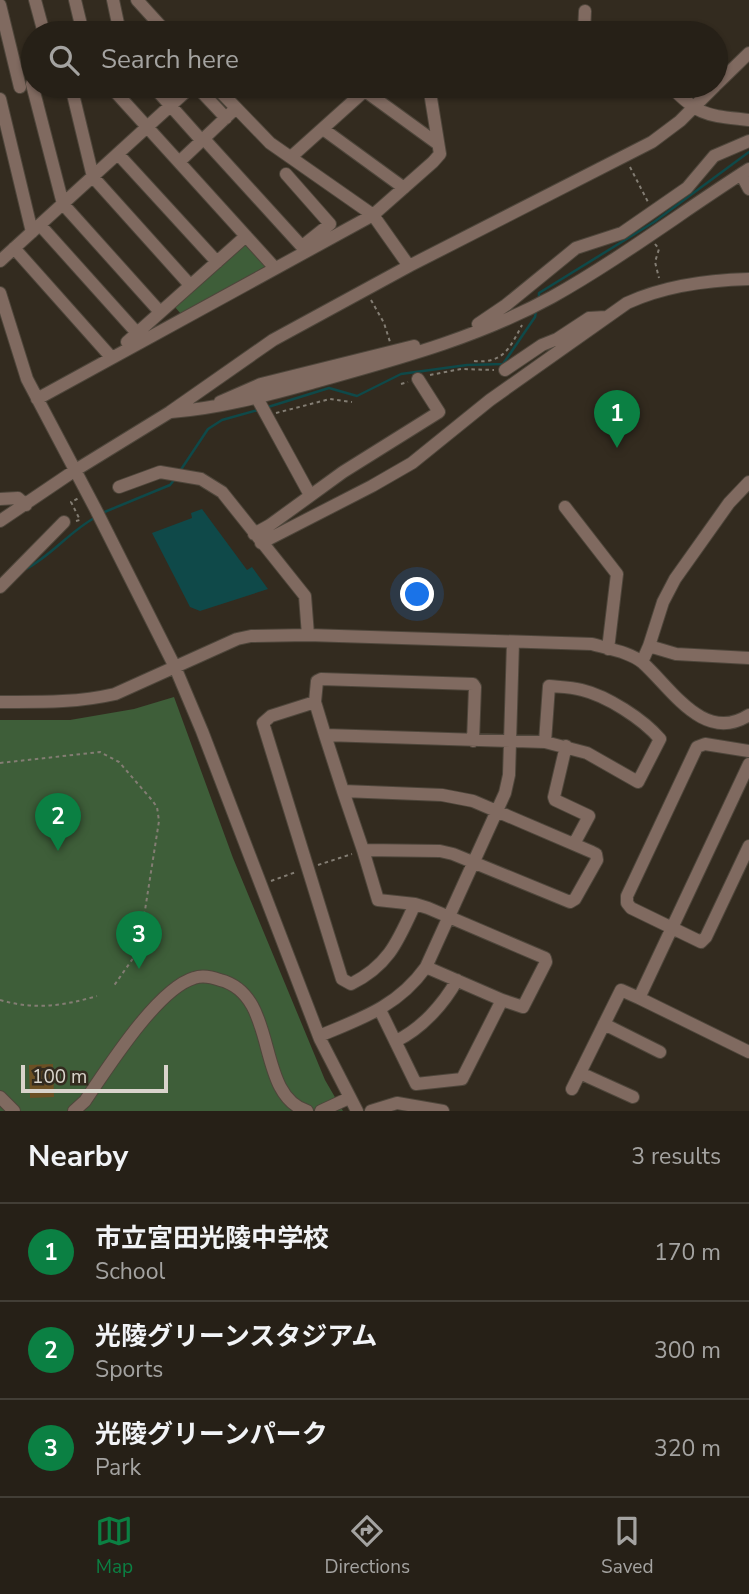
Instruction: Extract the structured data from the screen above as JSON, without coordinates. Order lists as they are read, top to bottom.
{
  "scale_bar": "100 m",
  "page": {
    "search": "Search here",
    "pins": ["1", "2", "3"],
    "scale": "100 m",
    "heading": ["Nearby", "3 results"],
    "list": [
      {
        "mark": "1",
        "name": "市立宮田光陵中学校",
        "note": "School",
        "value": "170 m"
      },
      {
        "mark": "2",
        "name": "光陵グリーンスタジアム",
        "note": "Sports",
        "value": "300 m"
      },
      {
        "mark": "3",
        "name": "光陵グリーンパーク",
        "note": "Park",
        "value": "320 m"
      }
    ],
    "nav": ["Map", "Directions", "Saved"]
  }
}
